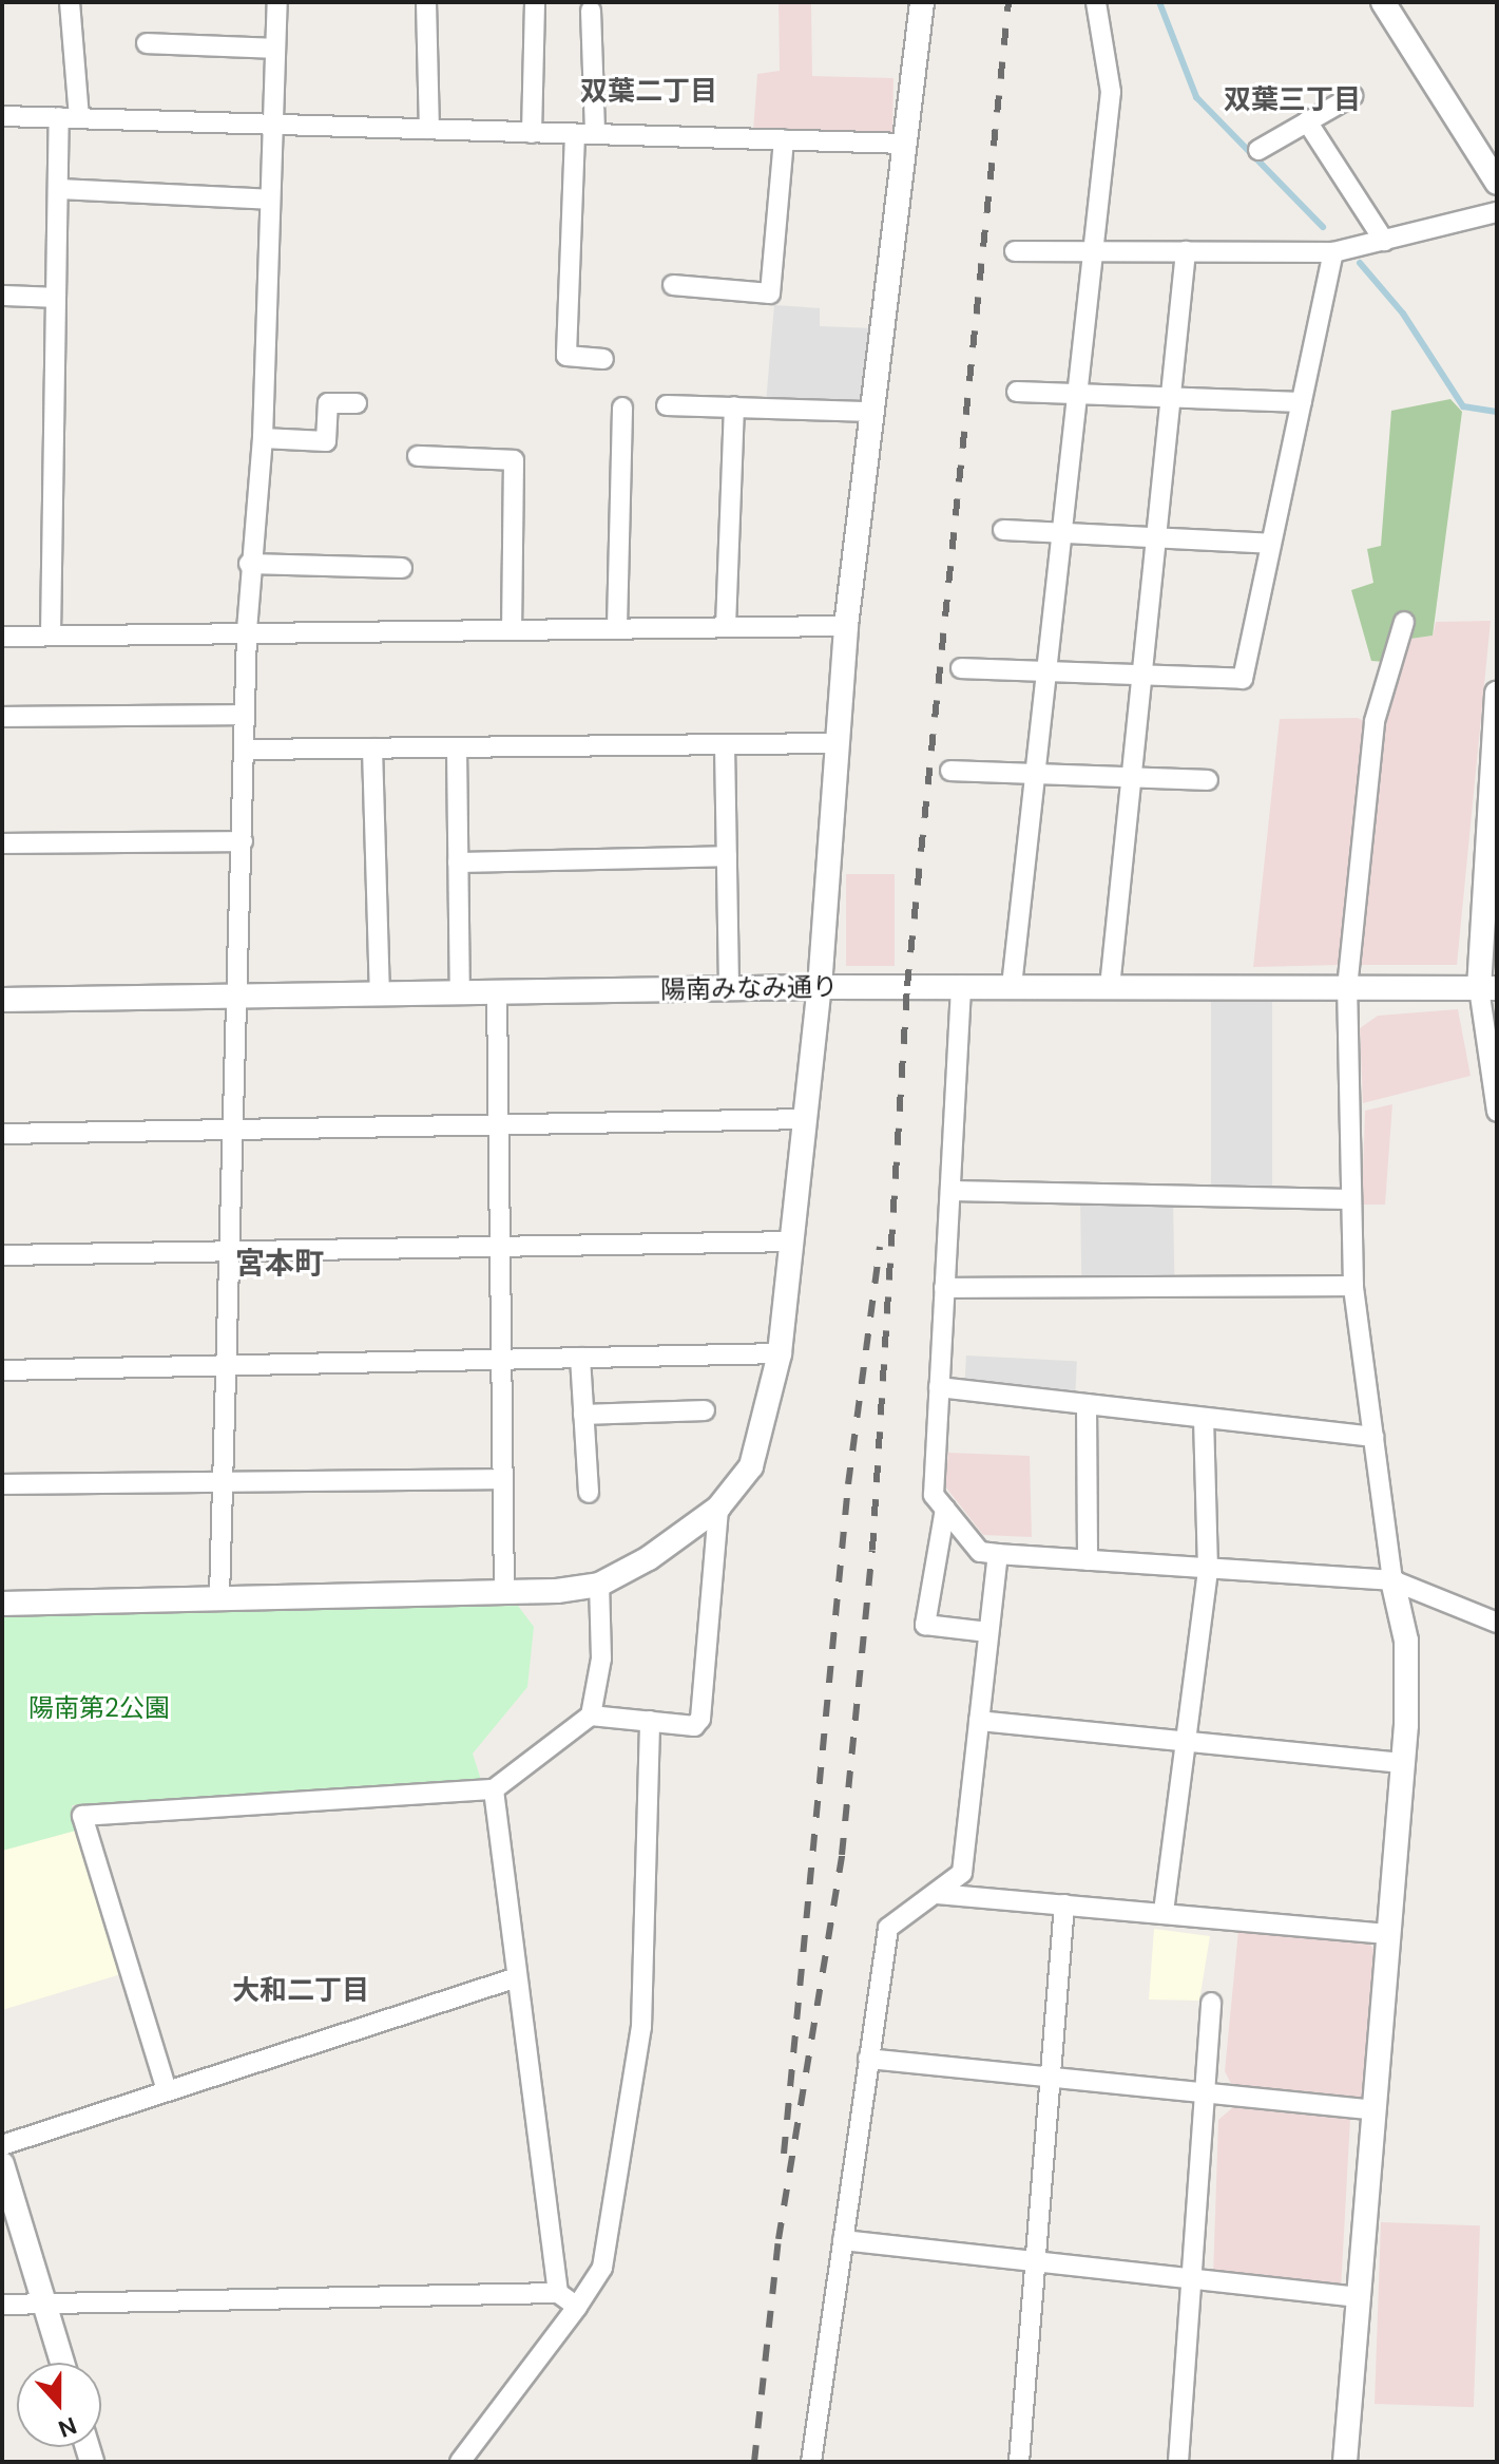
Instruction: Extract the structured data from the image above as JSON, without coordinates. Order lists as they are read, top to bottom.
{
  "streets": {
    "street": ["陽南みなみ通り"]
  },
  "districts": [
    "双葉二丁目",
    "双葉三丁目",
    "宮本町",
    "大和二丁目"
  ],
  "parks": ["陽南第2公園"],
  "north": "bottom"
}
